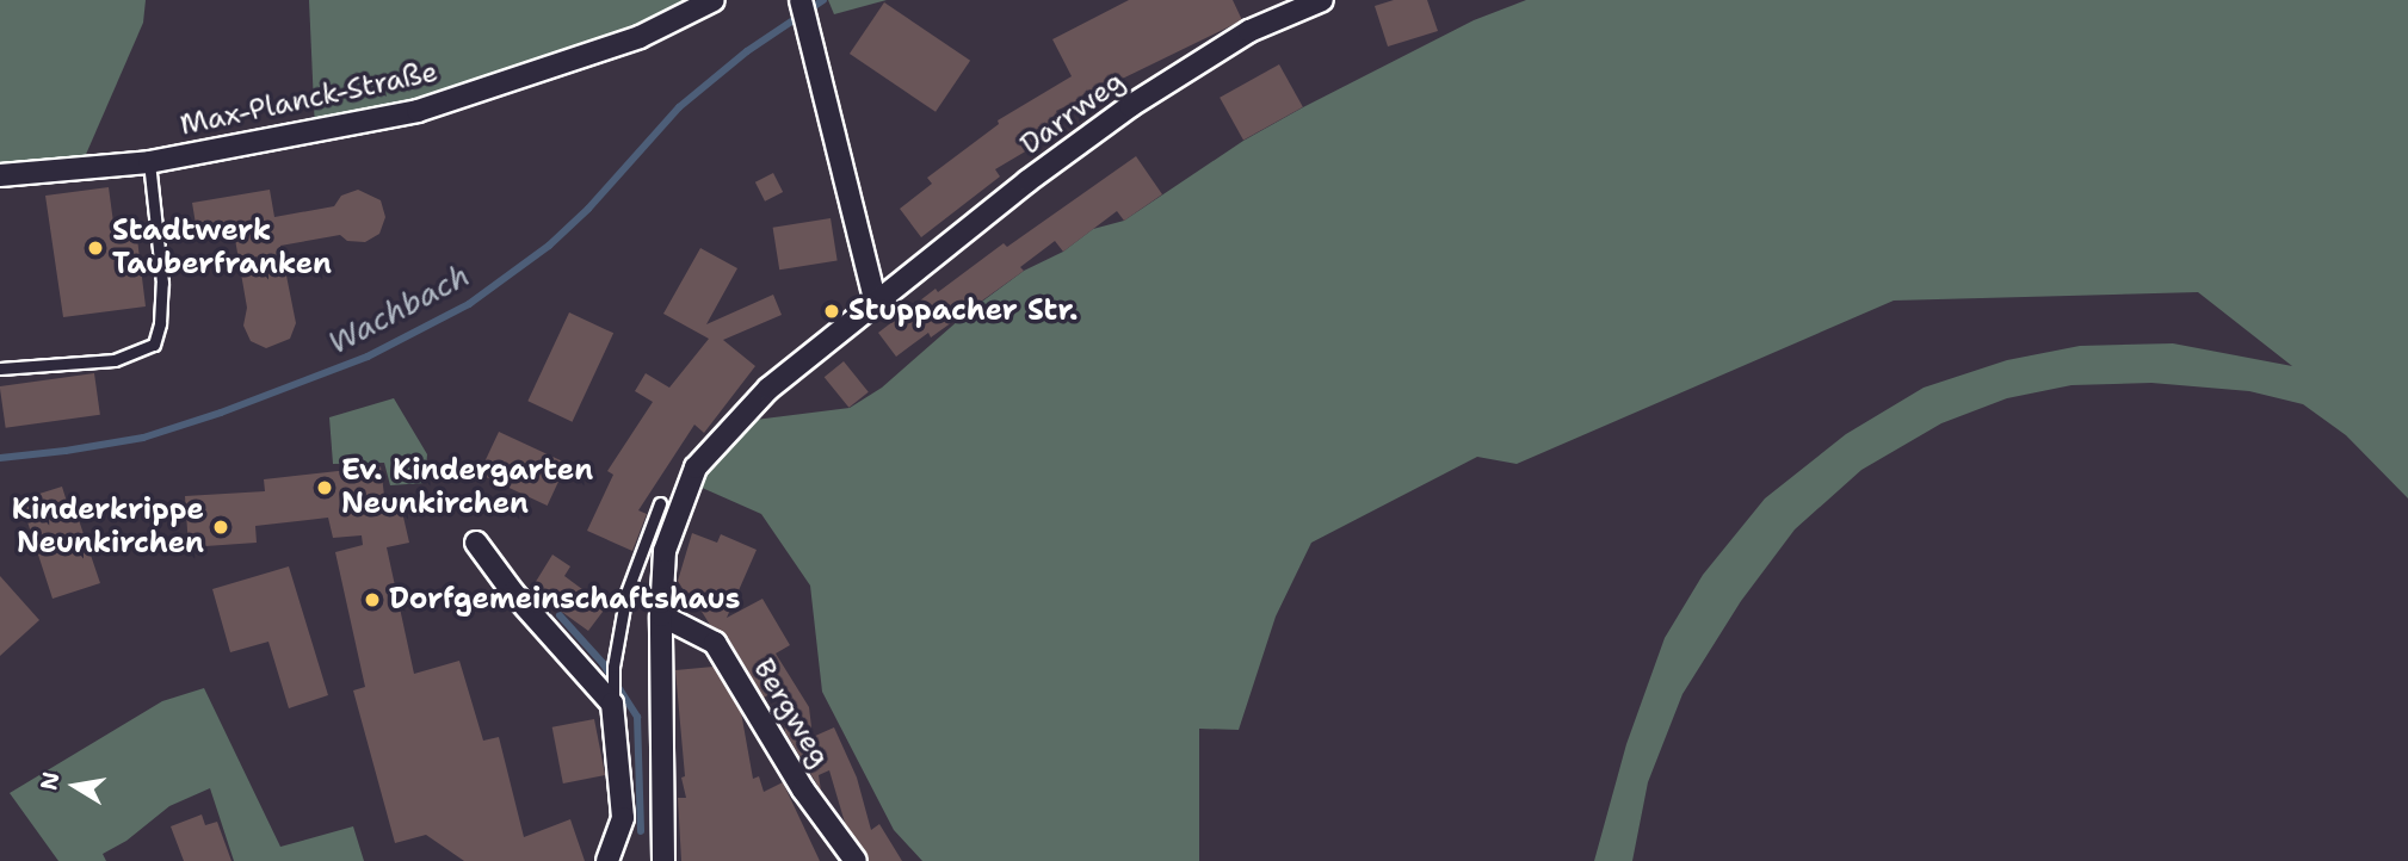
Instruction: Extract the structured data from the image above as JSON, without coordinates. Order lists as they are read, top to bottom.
{
  "streets": {
    "street": ["Max-Planck-Straße", "Darrweg", "Bergweg"]
  },
  "crossings": [
    ["Darrweg", "Bergweg"]
  ],
  "water": ["Wachbach"],
  "places": [
    "Stadtwerk Tauberfranken",
    "Stuppacher Str.",
    "Ev. Kindergarten Neunkirchen",
    "Kinderkrippe Neunkirchen",
    "Dorfgemeinschaftshaus"
  ],
  "north": "left"
}
